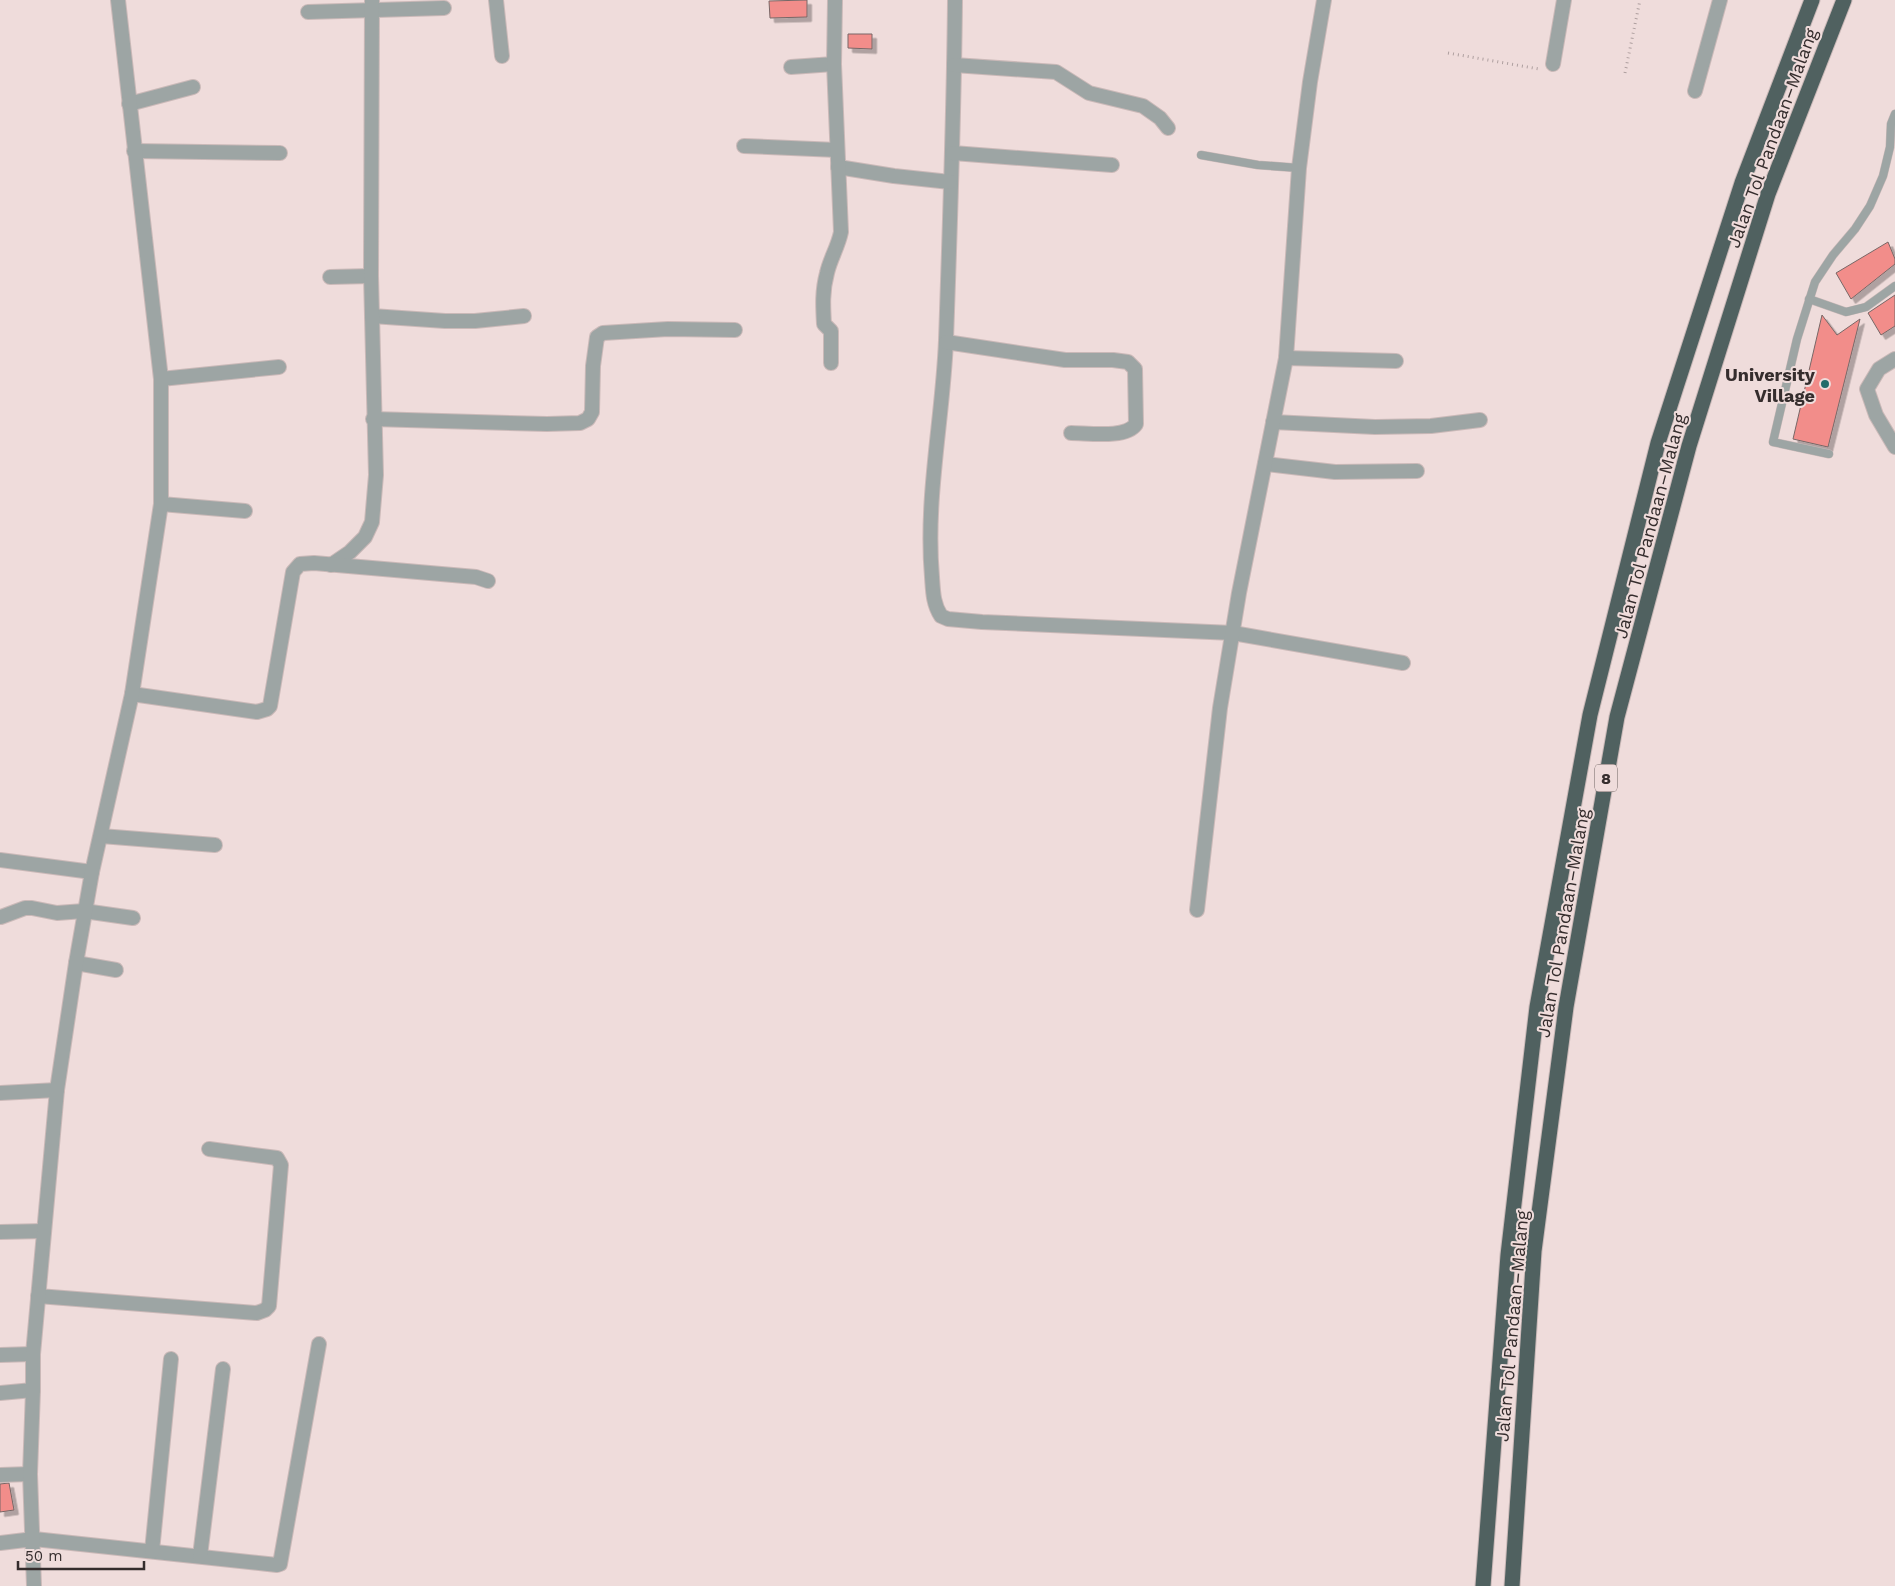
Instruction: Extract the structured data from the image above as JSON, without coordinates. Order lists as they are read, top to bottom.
{
  "streets": {
    "highway": ["Jalan Tol Pandaan–Malang", "8"]
  },
  "places": ["University Village"],
  "scale_bar": "50 m"
}
